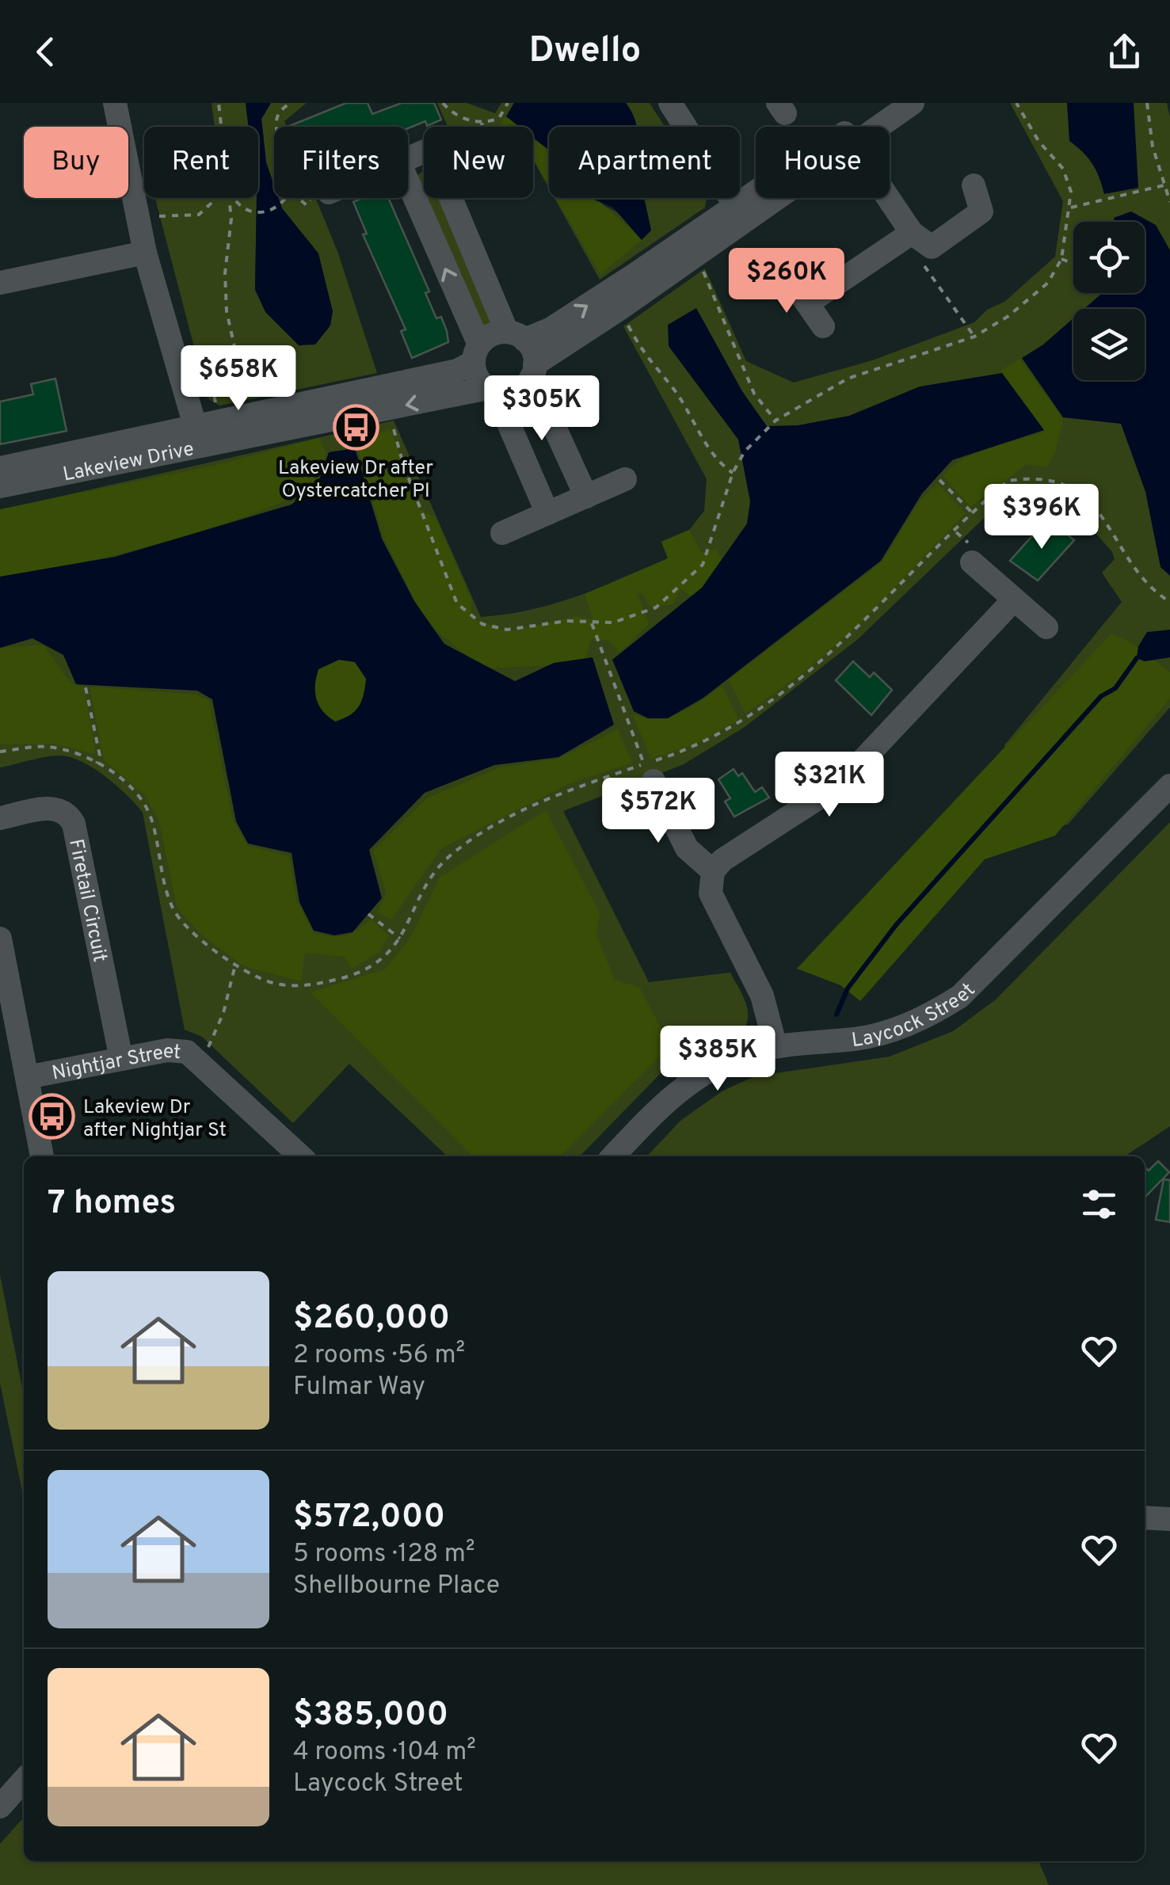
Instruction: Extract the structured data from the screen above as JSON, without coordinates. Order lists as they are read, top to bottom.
{
  "streets": {
    "street": [
      "Lakeview Drive",
      "Firetail Circuit",
      "Laycock Street",
      "Nightjar Street"
    ]
  },
  "crossings": [
    ["Firetail Circuit", "Nightjar Street"]
  ],
  "places": {
    "bus stop": ["Lakeview Dr after Oystercatcher Pl", "Lakeview Dr after Nightjar St"]
  },
  "page": {
    "header": "Dwello",
    "chip": [
      "Buy",
      "Rent",
      "Filters",
      "New",
      "Apartment",
      "House"
    ],
    "price": [
      "$260K",
      "$658K",
      "$305K",
      "$396K",
      "$321K",
      "$572K",
      "$385K"
    ],
    "heading": "7 homes",
    "list": [
      {
        "name": "$260,000",
        "note": "2 rooms · 56 m² · Fulmar Way"
      },
      {
        "name": "$572,000",
        "note": "5 rooms · 128 m² · Shellbourne Place"
      },
      {
        "name": "$385,000",
        "note": "4 rooms · 104 m² · Laycock Street"
      }
    ]
  }
}
